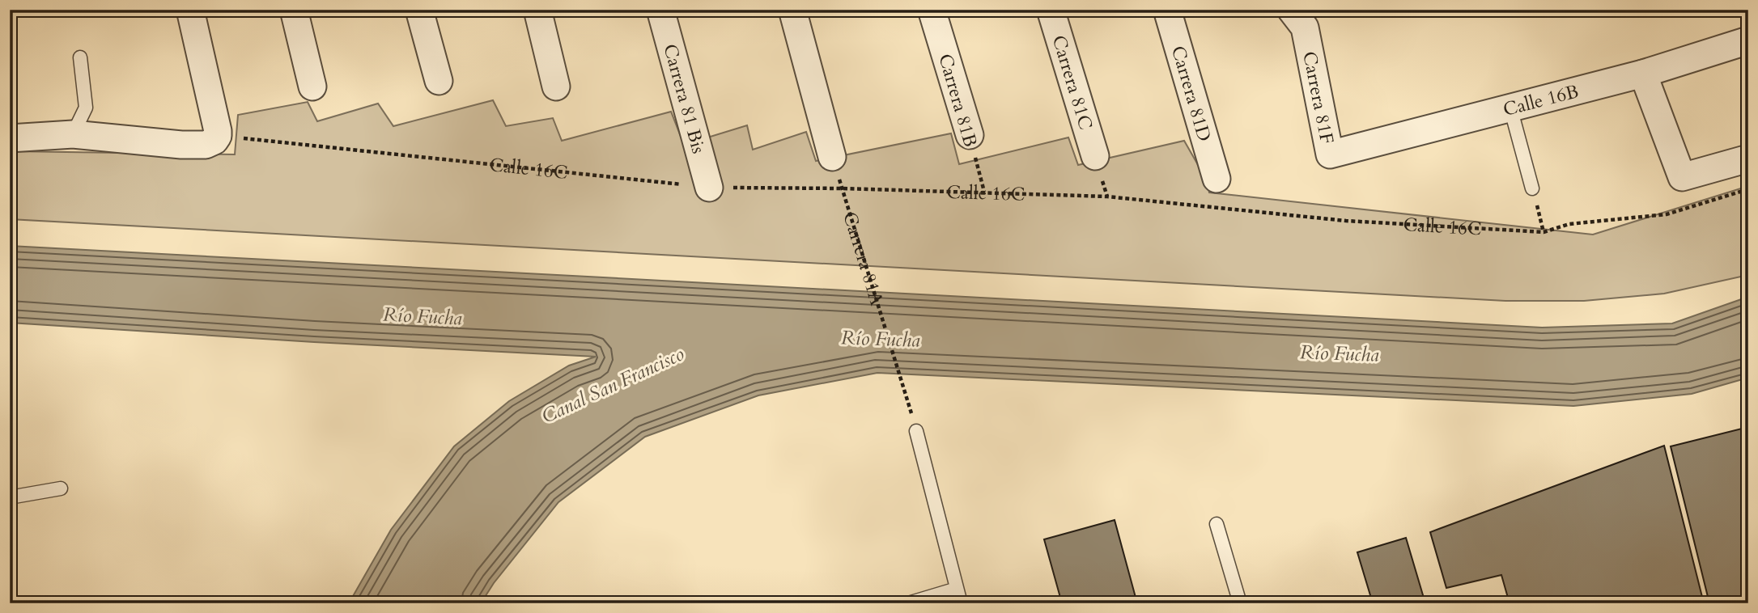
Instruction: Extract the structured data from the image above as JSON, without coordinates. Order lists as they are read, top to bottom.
{
  "streets": {
    "street": [
      "Carrera 81C",
      "Carrera 81D",
      "Carrera 81F",
      "Carrera 81 Bis",
      "Carrera 81B",
      "Calle 16B"
    ],
    "path": ["Calle 16C", "Carrera 81A"]
  },
  "crossings": [
    ["Carrera 81F", "Calle 16B"],
    ["Carrera 81 Bis", "Calle 16C"],
    ["Carrera 81B", "Calle 16C"],
    ["Calle 16C", "Carrera 81A"]
  ],
  "water": ["Río Fucha", "Canal San Francisco"]
}
